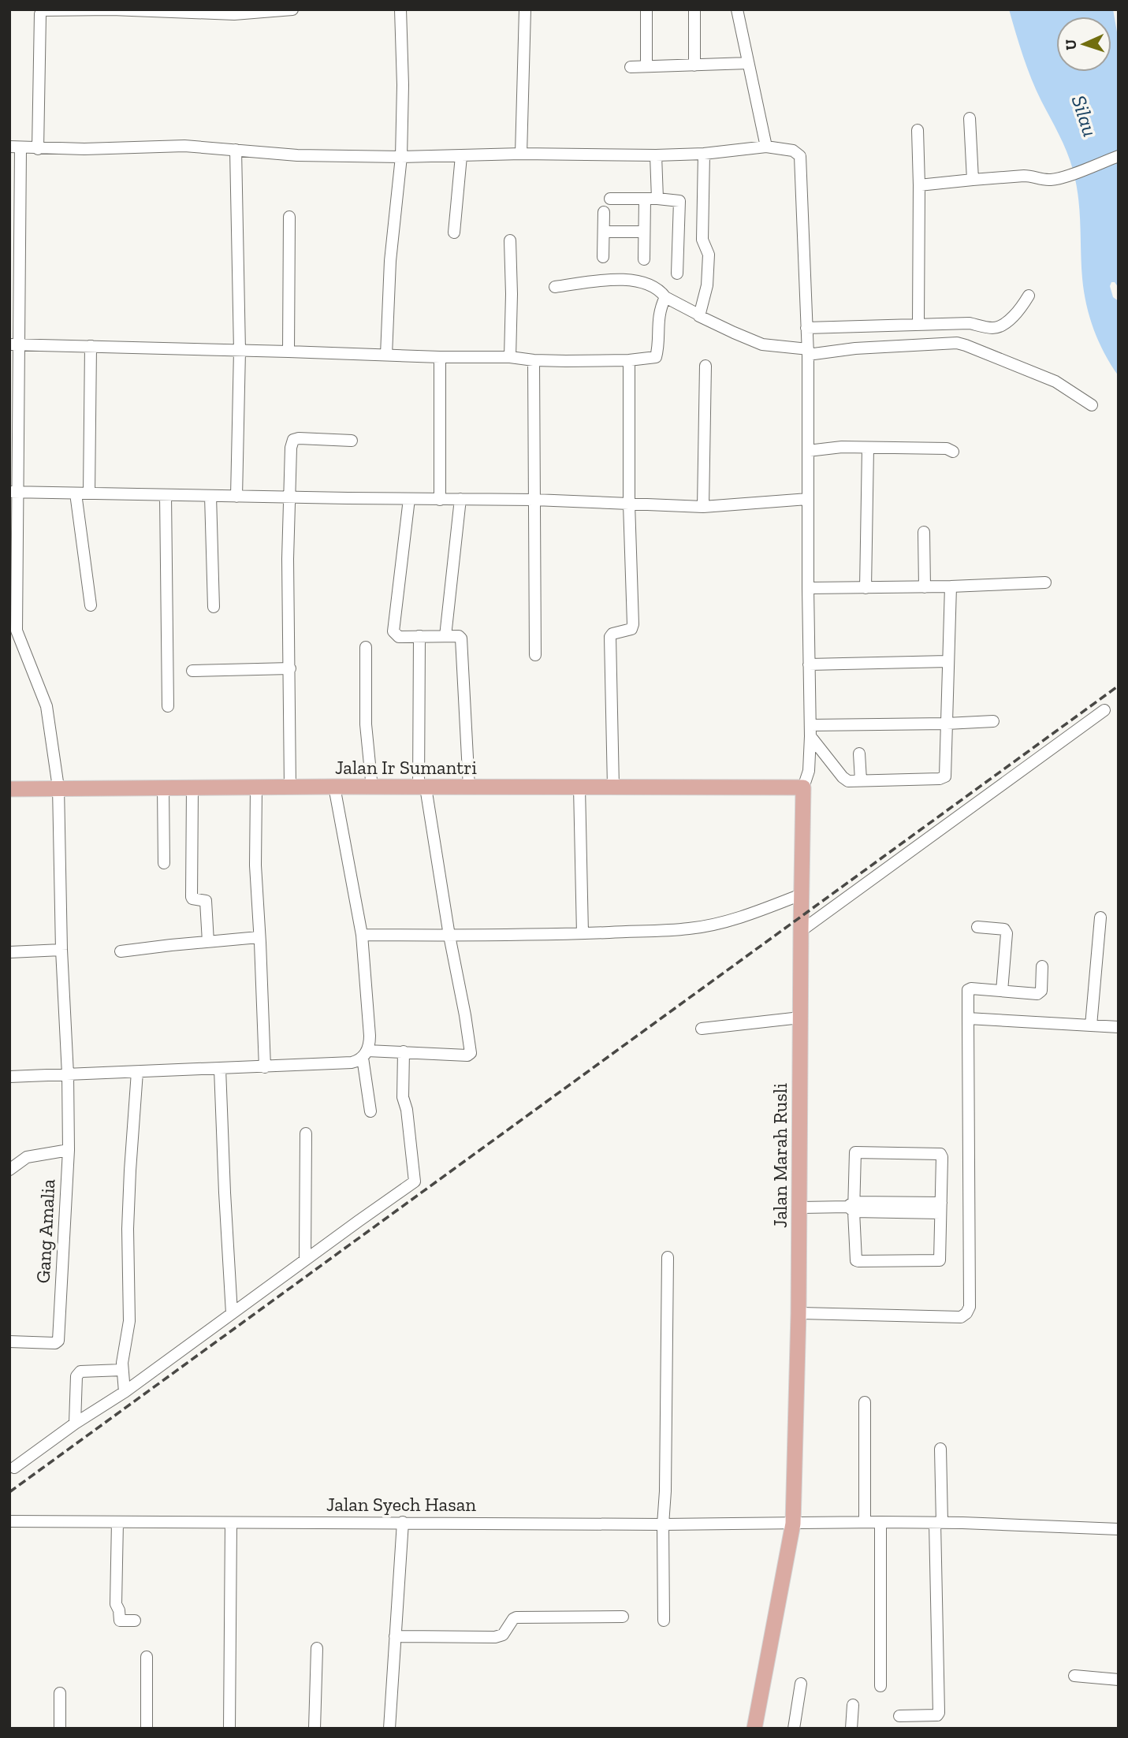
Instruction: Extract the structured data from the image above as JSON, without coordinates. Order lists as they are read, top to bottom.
{
  "streets": {
    "main road": ["Jalan Ir Sumantri", "Jalan Marah Rusli"],
    "street": ["Gang Amalia", "Jalan Syech Hasan"]
  },
  "crossings": [
    ["Jalan Ir Sumantri", "Jalan Marah Rusli"],
    ["Jalan Ir Sumantri", "Gang Amalia"],
    ["Jalan Marah Rusli", "Jalan Syech Hasan"]
  ],
  "water": ["Silau"],
  "north": "left"
}
